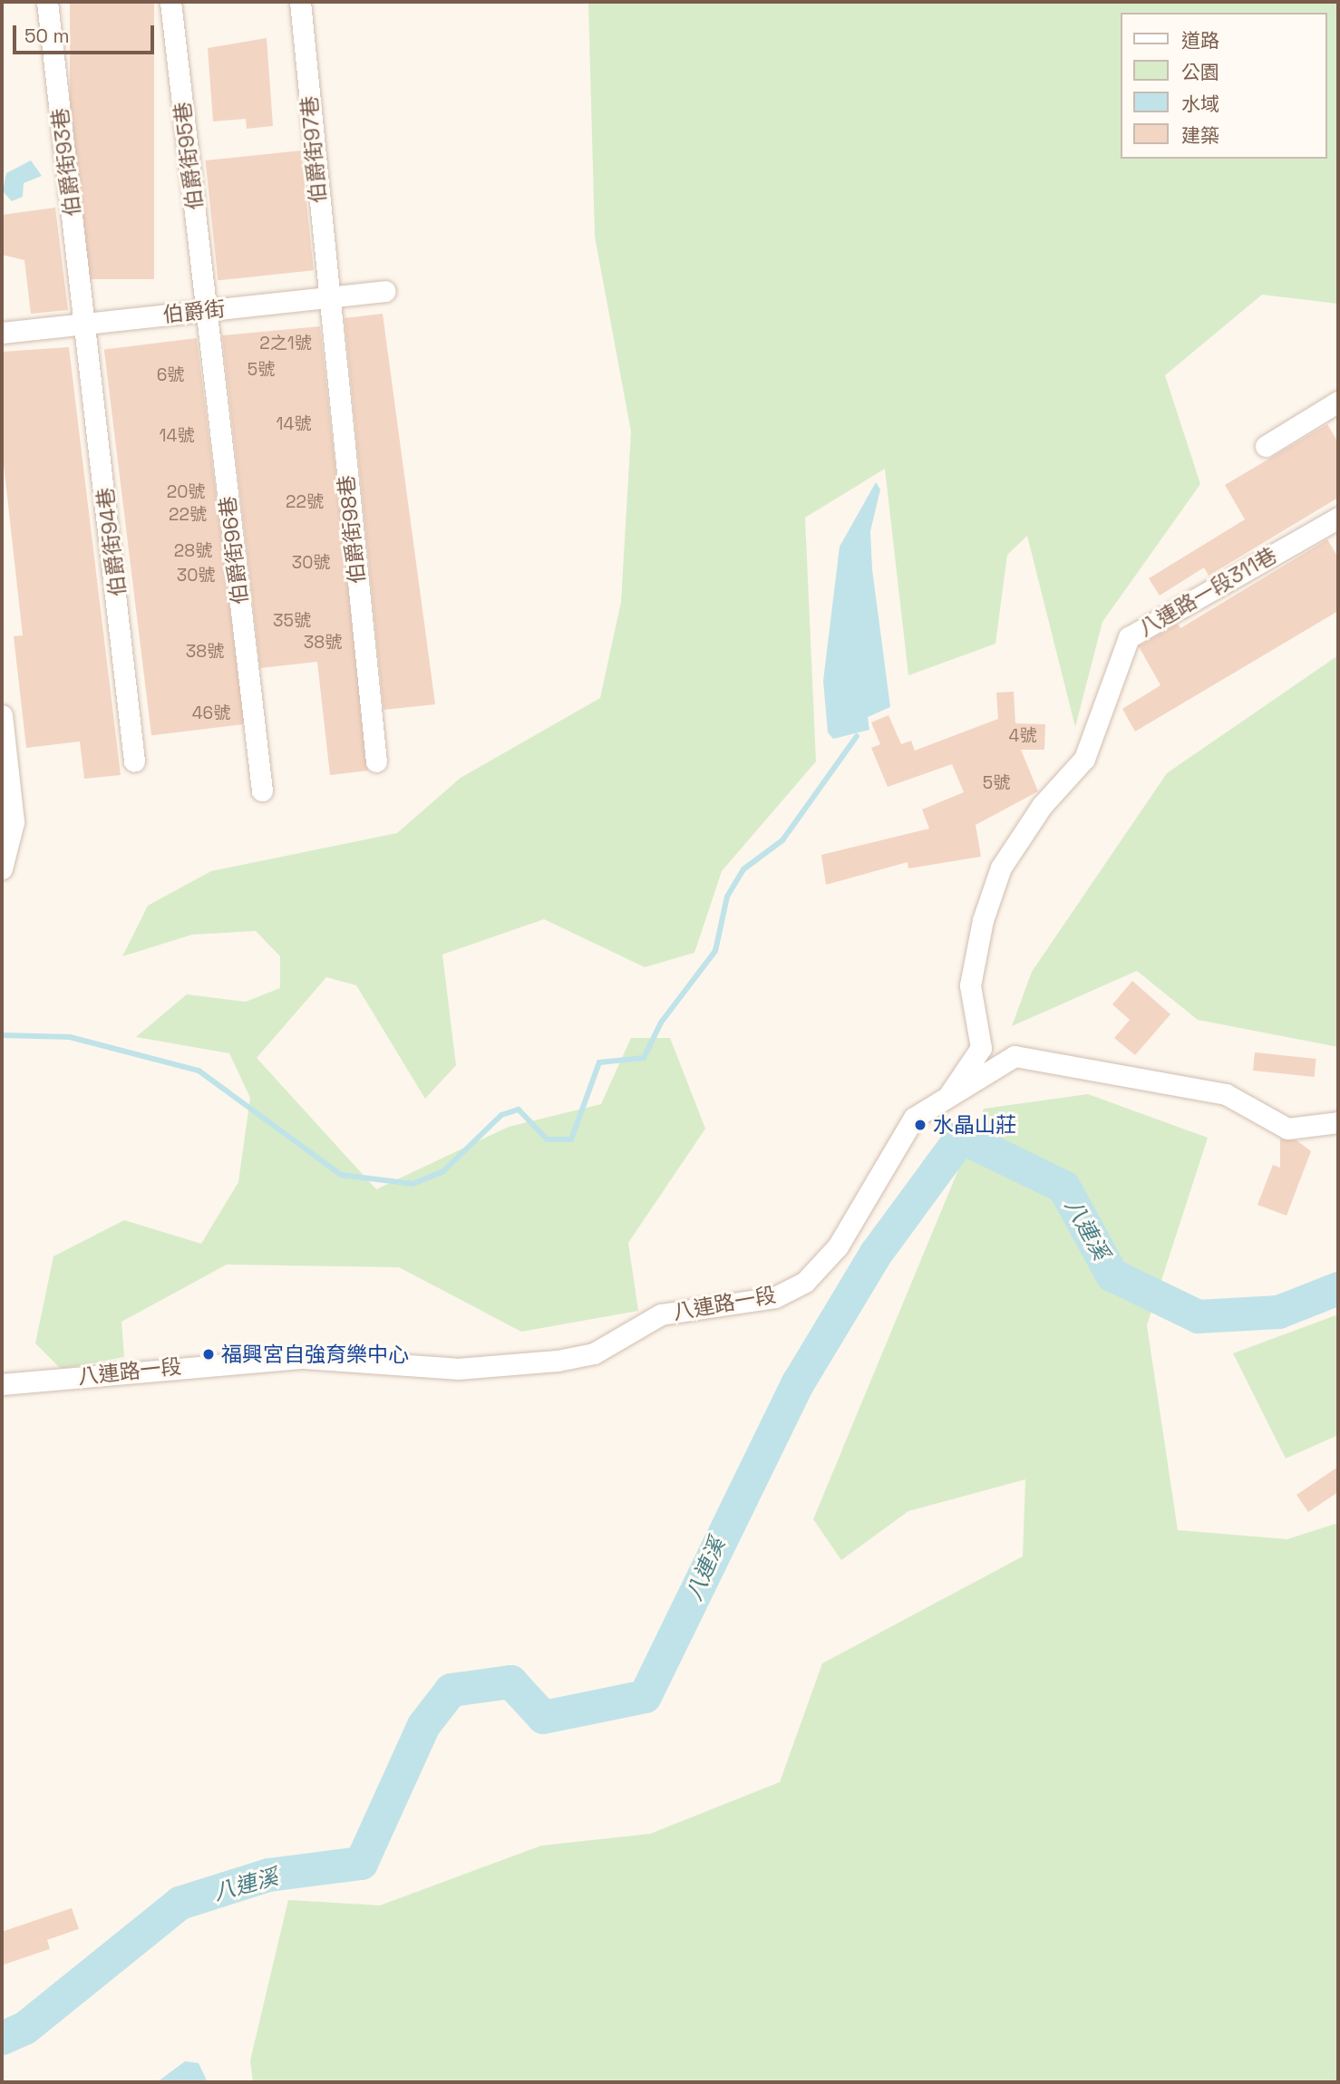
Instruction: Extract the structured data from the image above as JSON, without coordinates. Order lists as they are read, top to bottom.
{
  "streets": {
    "street": [
      "伯爵街97巷",
      "伯爵街95巷",
      "伯爵街93巷",
      "伯爵街",
      "伯爵街98巷",
      "伯爵街94巷",
      "伯爵街96巷",
      "八連路一段311巷",
      "八連路一段"
    ]
  },
  "crossings": [
    ["伯爵街97巷", "伯爵街"],
    ["伯爵街97巷", "伯爵街98巷"],
    ["伯爵街95巷", "伯爵街"],
    ["伯爵街95巷", "伯爵街96巷"],
    ["伯爵街93巷", "伯爵街"],
    ["伯爵街93巷", "伯爵街94巷"],
    ["伯爵街", "伯爵街98巷"],
    ["伯爵街", "伯爵街94巷"],
    ["伯爵街", "伯爵街96巷"],
    ["八連路一段311巷", "八連路一段"]
  ],
  "water": ["八連溪"],
  "places": ["水晶山莊", "福興宮自強育樂中心"],
  "house_numbers": [
    "2之1號",
    "5號",
    "6號",
    "14號",
    "14號",
    "20號",
    "22號",
    "22號",
    "28號",
    "30號",
    "30號",
    "35號",
    "38號",
    "38號",
    "46號",
    "4號",
    "5號"
  ],
  "legend": [
    "道路",
    "公園",
    "水域",
    "建築"
  ],
  "scale_bar": "50 m"
}
